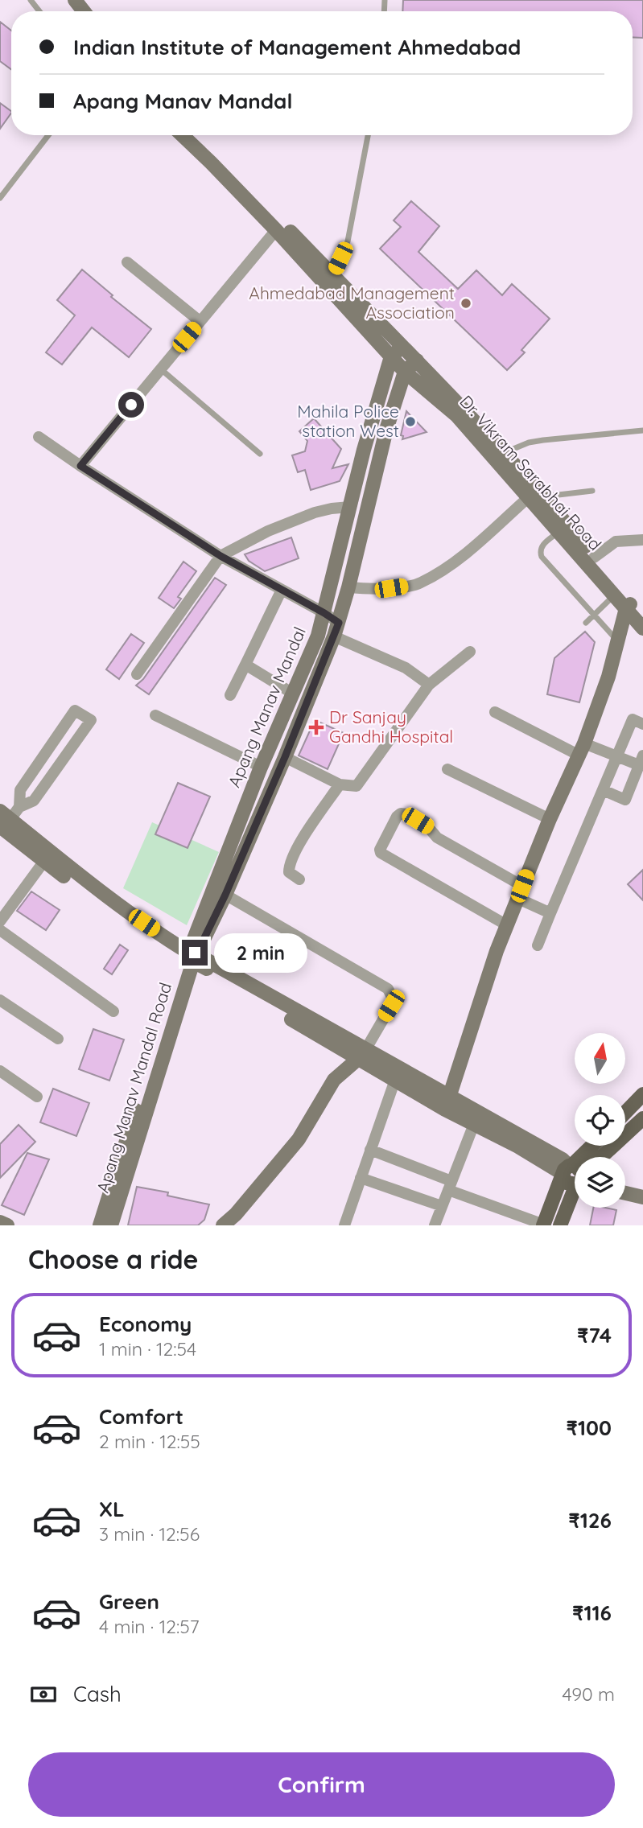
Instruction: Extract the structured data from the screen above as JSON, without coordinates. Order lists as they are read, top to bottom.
{
  "streets": {
    "street": ["Dr. Vikram Sarabhai Road", "Apang Manav Mandal", "Apang Manav Mandal Road"]
  },
  "crossings": [
    ["Dr. Vikram Sarabhai Road", "Apang Manav Mandal"],
    ["Dr. Vikram Sarabhai Road", "Apang Manav Mandal Road"],
    ["Apang Manav Mandal", "Apang Manav Mandal Road"]
  ],
  "places": {
    "other": ["Ahmedabad Management Association", "Mahila Police station West"],
    "health": ["Dr Sanjay Gandhi Hospital"]
  },
  "north": "top",
  "page": {
    "banner": ["Indian Institute of Management Ahmedabad", "Apang Manav Mandal"],
    "bubble": "2 min",
    "heading": "Choose a ride",
    "list": [
      {
        "name": "Economy",
        "note": "1 min · 12:54",
        "value": "₹74"
      },
      {
        "name": "Comfort",
        "note": "2 min · 12:55",
        "value": "₹100"
      },
      {
        "name": "XL",
        "note": "3 min · 12:56",
        "value": "₹126"
      },
      {
        "name": "Green",
        "note": "4 min · 12:57",
        "value": "₹116"
      }
    ],
    "pay": ["Cash", "490 m"],
    "buttons": "Confirm"
  }
}
